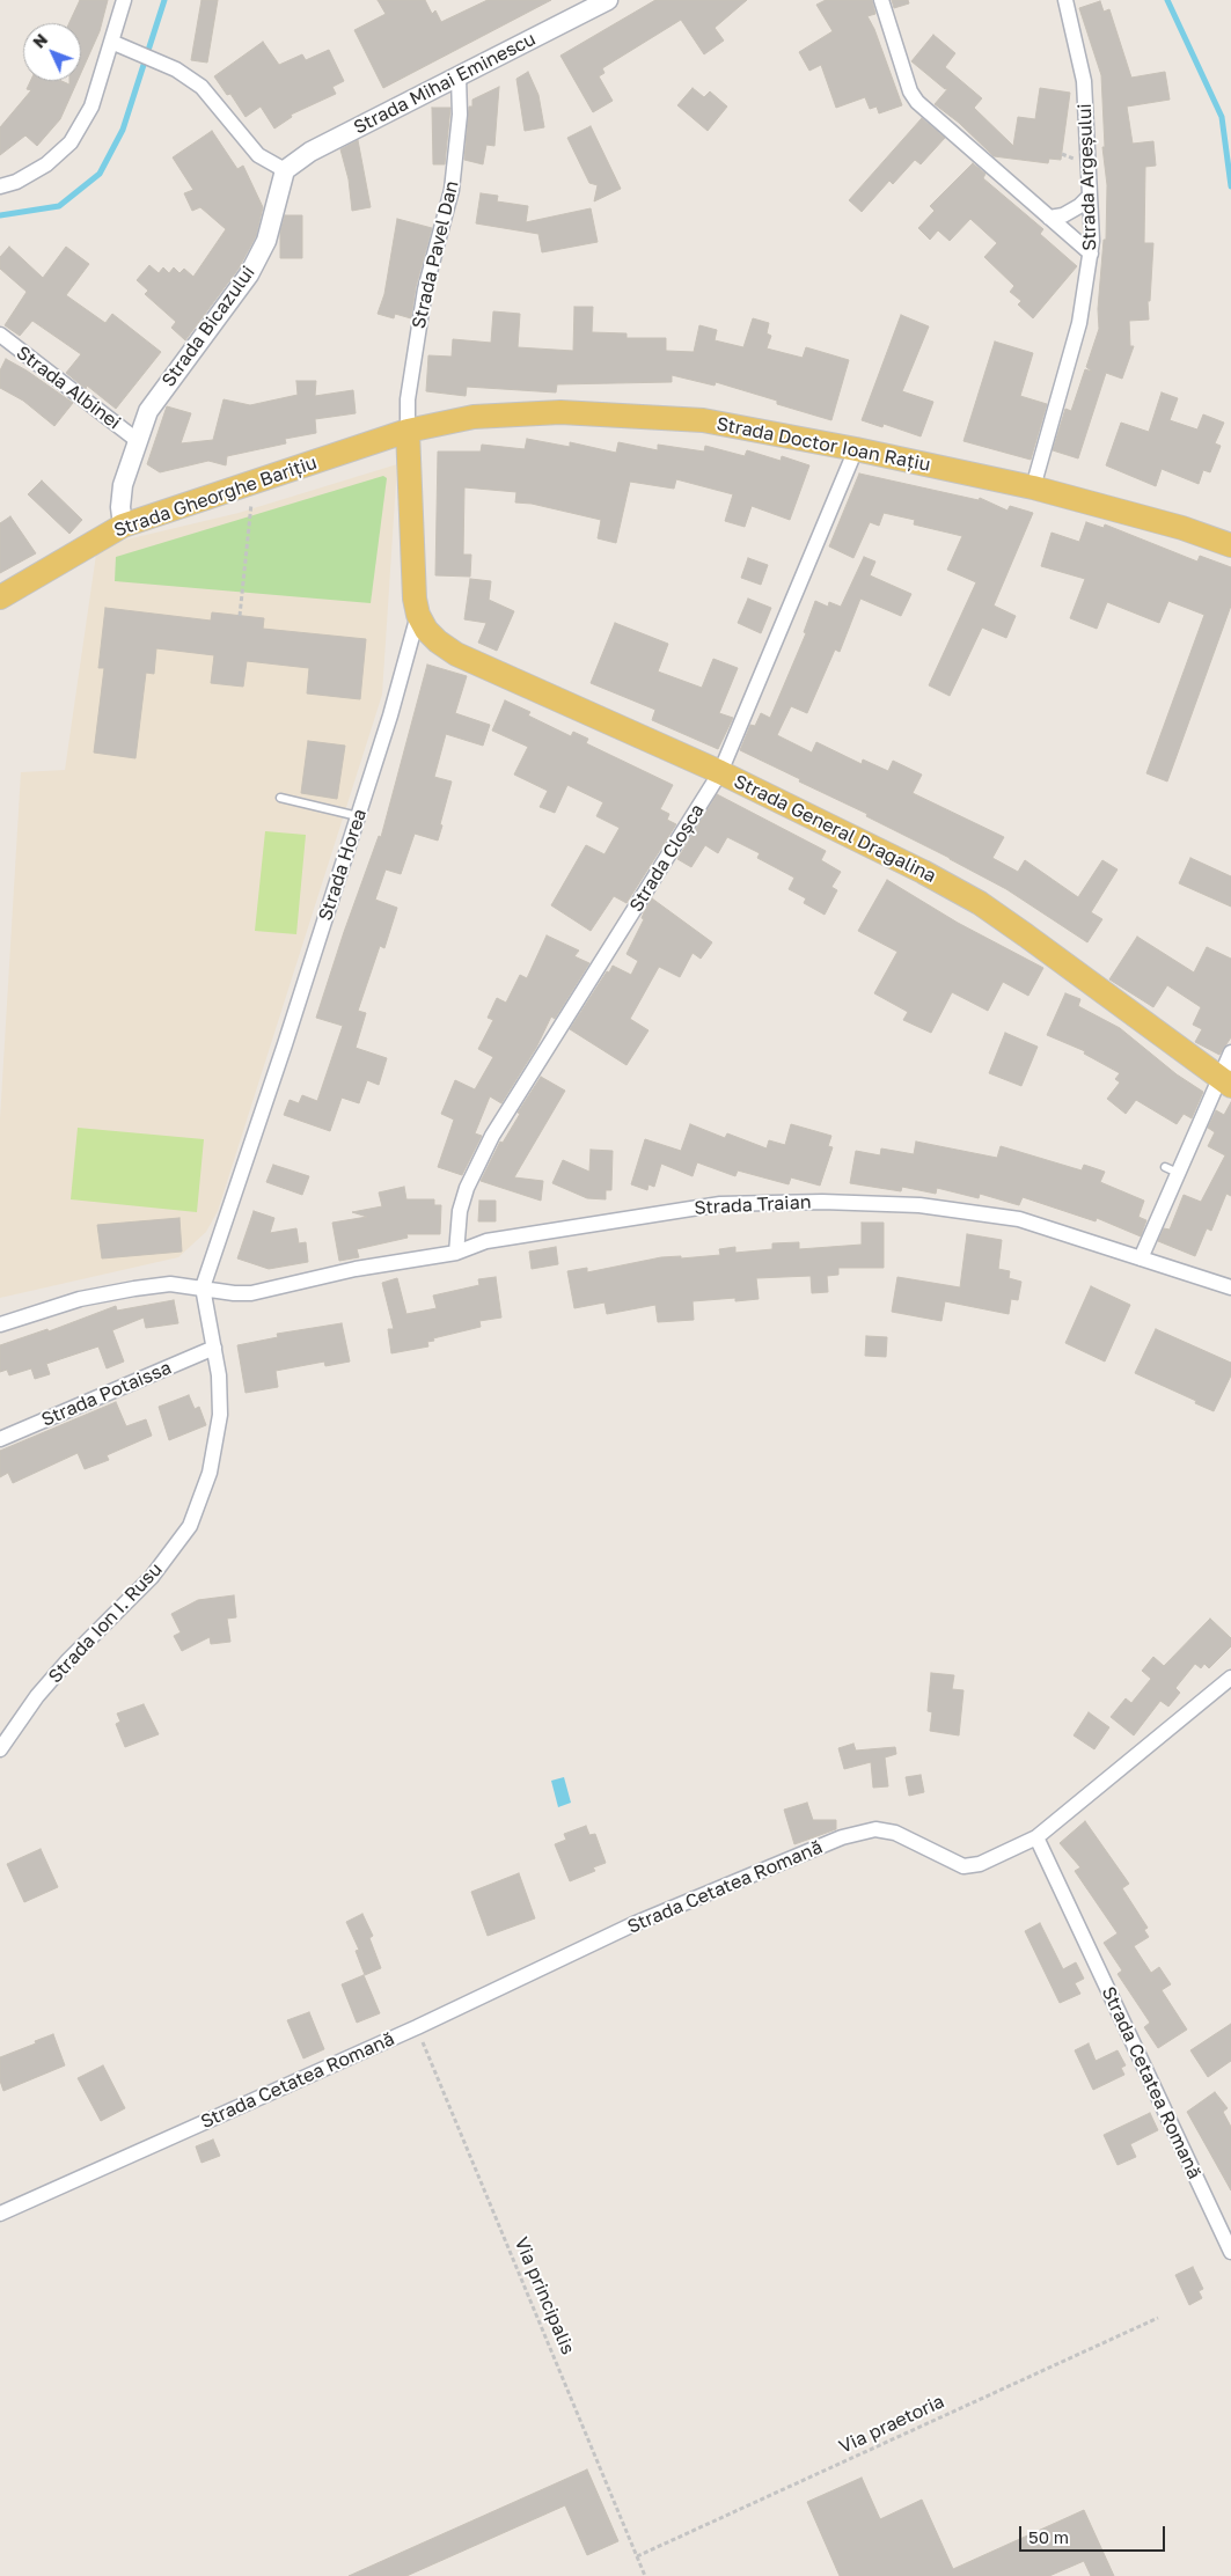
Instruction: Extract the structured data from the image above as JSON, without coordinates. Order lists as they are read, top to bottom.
{
  "streets": {
    "main road": [
      "Strada Doctor Ioan Rațiu",
      "Strada Gheorghe Barițiu",
      "Strada General Dragalina",
      "Strada Horea"
    ],
    "street": [
      "Strada Mihai Eminescu",
      "Strada Argeșului",
      "Strada Pavel Dan",
      "Strada Bicazului",
      "Strada Albinei",
      "Strada Cloșca",
      "Strada Traian",
      "Strada Potaissa",
      "Strada Ion I. Rusu",
      "Strada Cetatea Romană"
    ],
    "path": ["Via principalis", "Via praetoria"]
  },
  "crossings": [
    ["Strada Mihai Eminescu", "Strada Pavel Dan"],
    ["Strada Mihai Eminescu", "Strada Bicazului"],
    ["Strada Argeșului", "Strada Doctor Ioan Rațiu"],
    ["Strada Pavel Dan", "Strada Doctor Ioan Rațiu"],
    ["Strada Pavel Dan", "Strada Gheorghe Barițiu"],
    ["Strada Pavel Dan", "Strada Horea"],
    ["Strada Bicazului", "Strada Albinei"],
    ["Strada Bicazului", "Strada Gheorghe Barițiu"],
    ["Strada Doctor Ioan Rațiu", "Strada Gheorghe Barițiu"],
    ["Strada Doctor Ioan Rațiu", "Strada Cloșca"],
    ["Strada Doctor Ioan Rațiu", "Strada Horea"],
    ["Strada Gheorghe Barițiu", "Strada Horea"],
    ["Strada General Dragalina", "Strada Cloșca"],
    ["Strada General Dragalina", "Strada Horea"],
    ["Strada Cloșca", "Strada Traian"],
    ["Strada Horea", "Strada Traian"],
    ["Strada Horea", "Strada Ion I. Rusu"],
    ["Strada Traian", "Strada Ion I. Rusu"],
    ["Strada Potaissa", "Strada Ion I. Rusu"],
    ["Strada Cetatea Romană", "Via principalis"],
    ["Via principalis", "Via praetoria"]
  ],
  "scale_bar": "50 m",
  "north": "top left"
}
